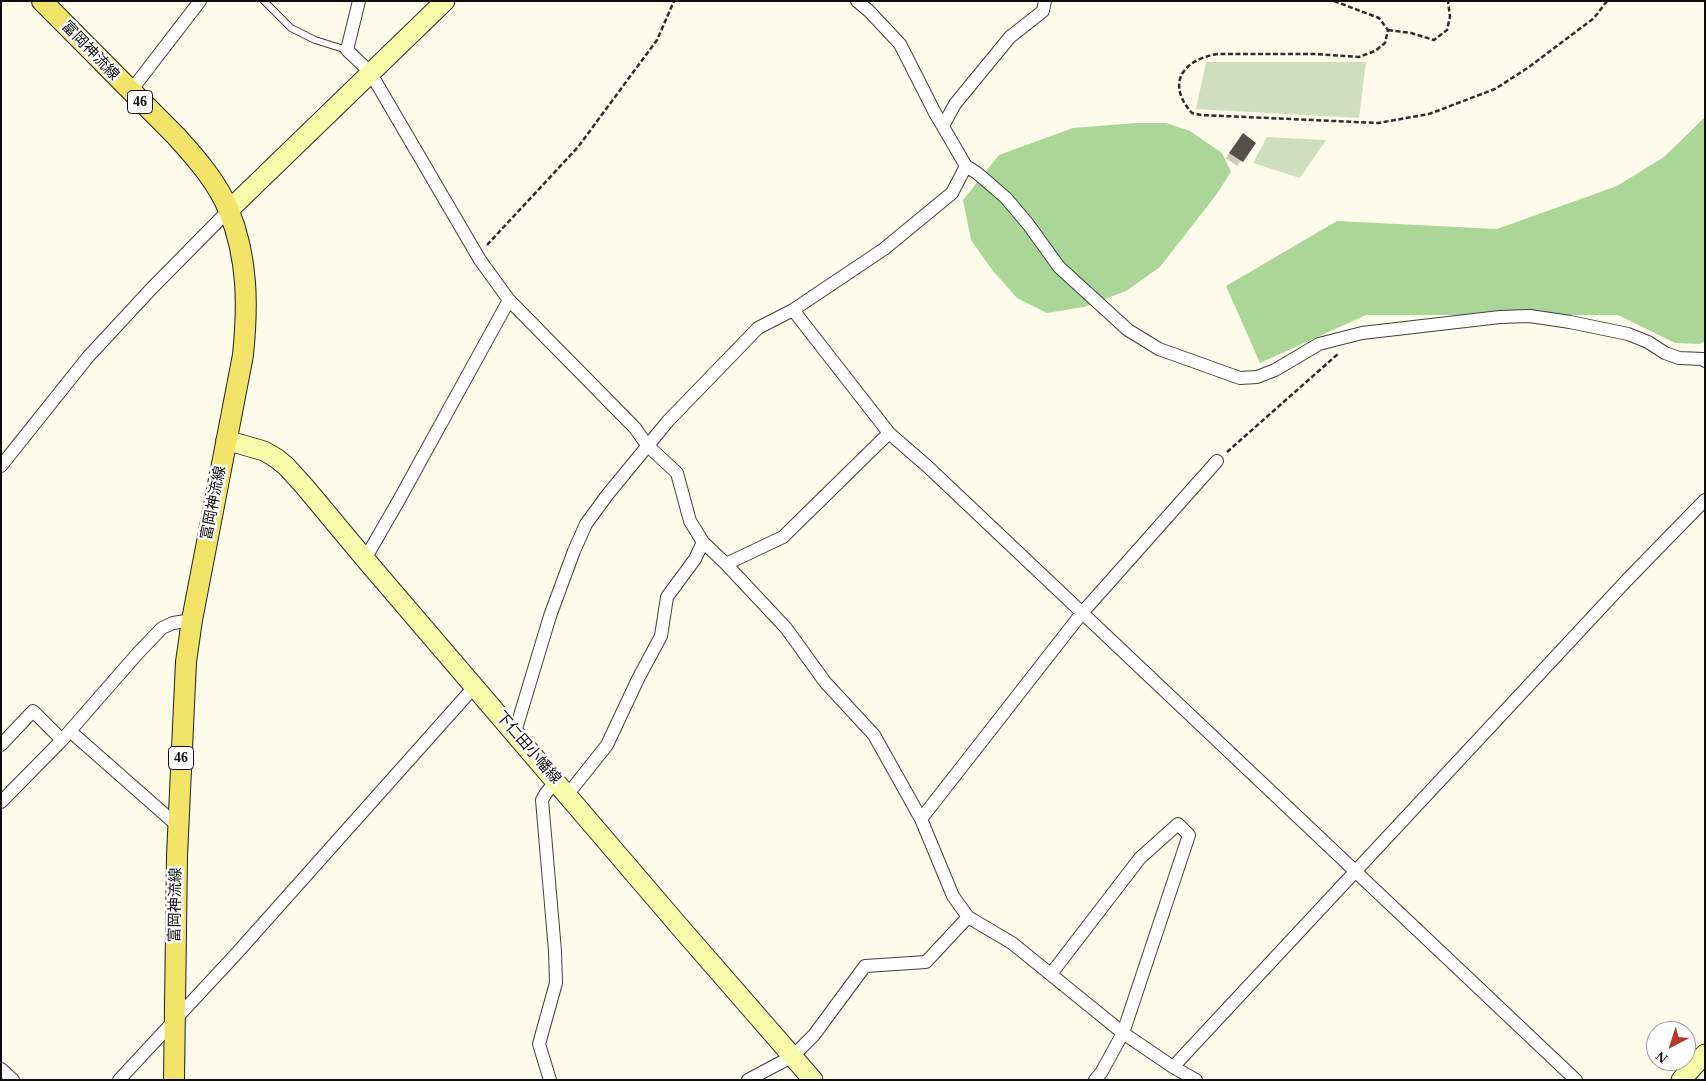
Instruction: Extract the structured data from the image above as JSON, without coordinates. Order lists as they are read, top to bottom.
{
  "streets": {
    "main road": ["富岡神流線", "46", "下仁田小幡線"]
  },
  "crossings": [
    ["富岡神流線", "下仁田小幡線"]
  ],
  "north": "bottom left"
}
